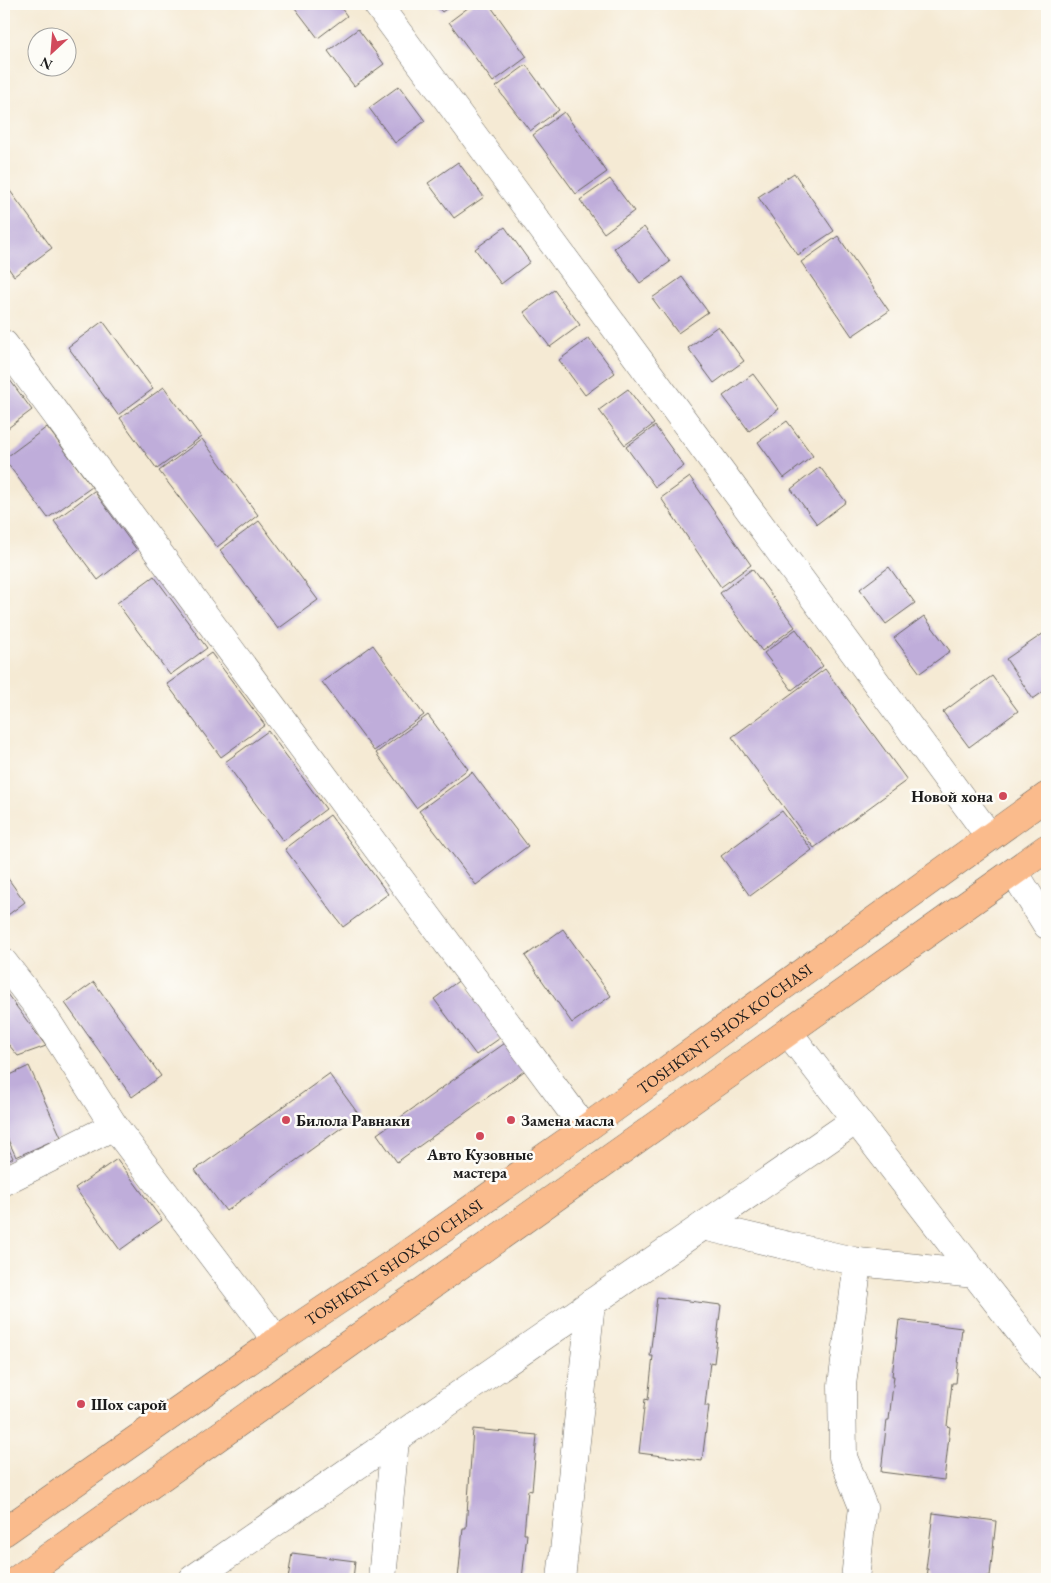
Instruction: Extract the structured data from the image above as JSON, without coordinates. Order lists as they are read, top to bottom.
{
  "streets": {
    "main road": ["TOSHKENT SHOX KO'CHASI"]
  },
  "places": [
    "Новой хона",
    "Билола Равнаки",
    "Замена масла",
    "Авто Кузовные мастера",
    "Шох сарой"
  ],
  "north": "bottom left"
}
